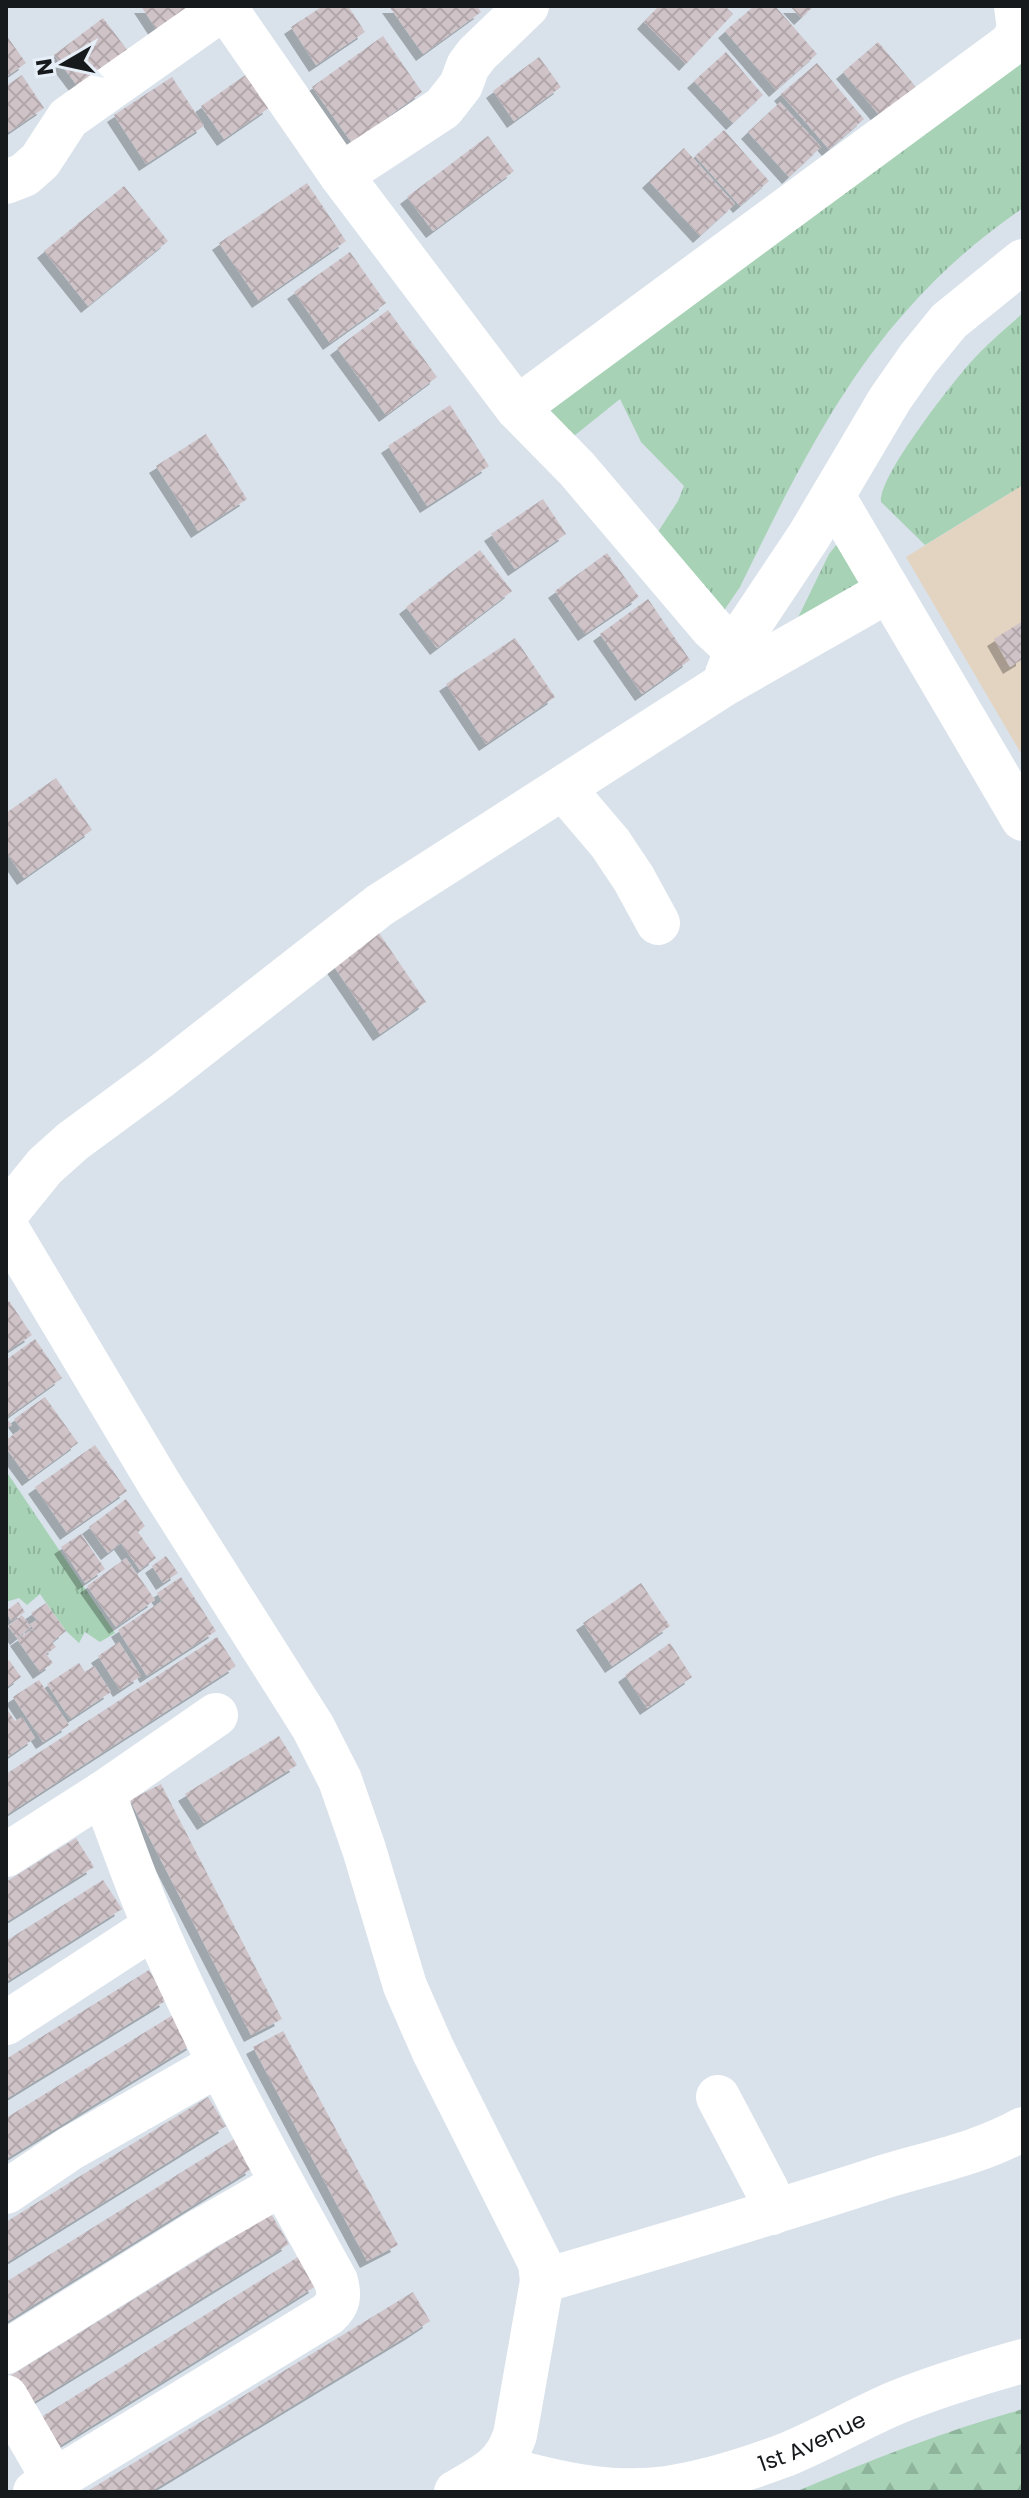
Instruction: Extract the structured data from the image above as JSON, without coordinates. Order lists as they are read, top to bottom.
{
  "streets": {
    "street": ["1st Avenue"]
  },
  "north": "left"
}
